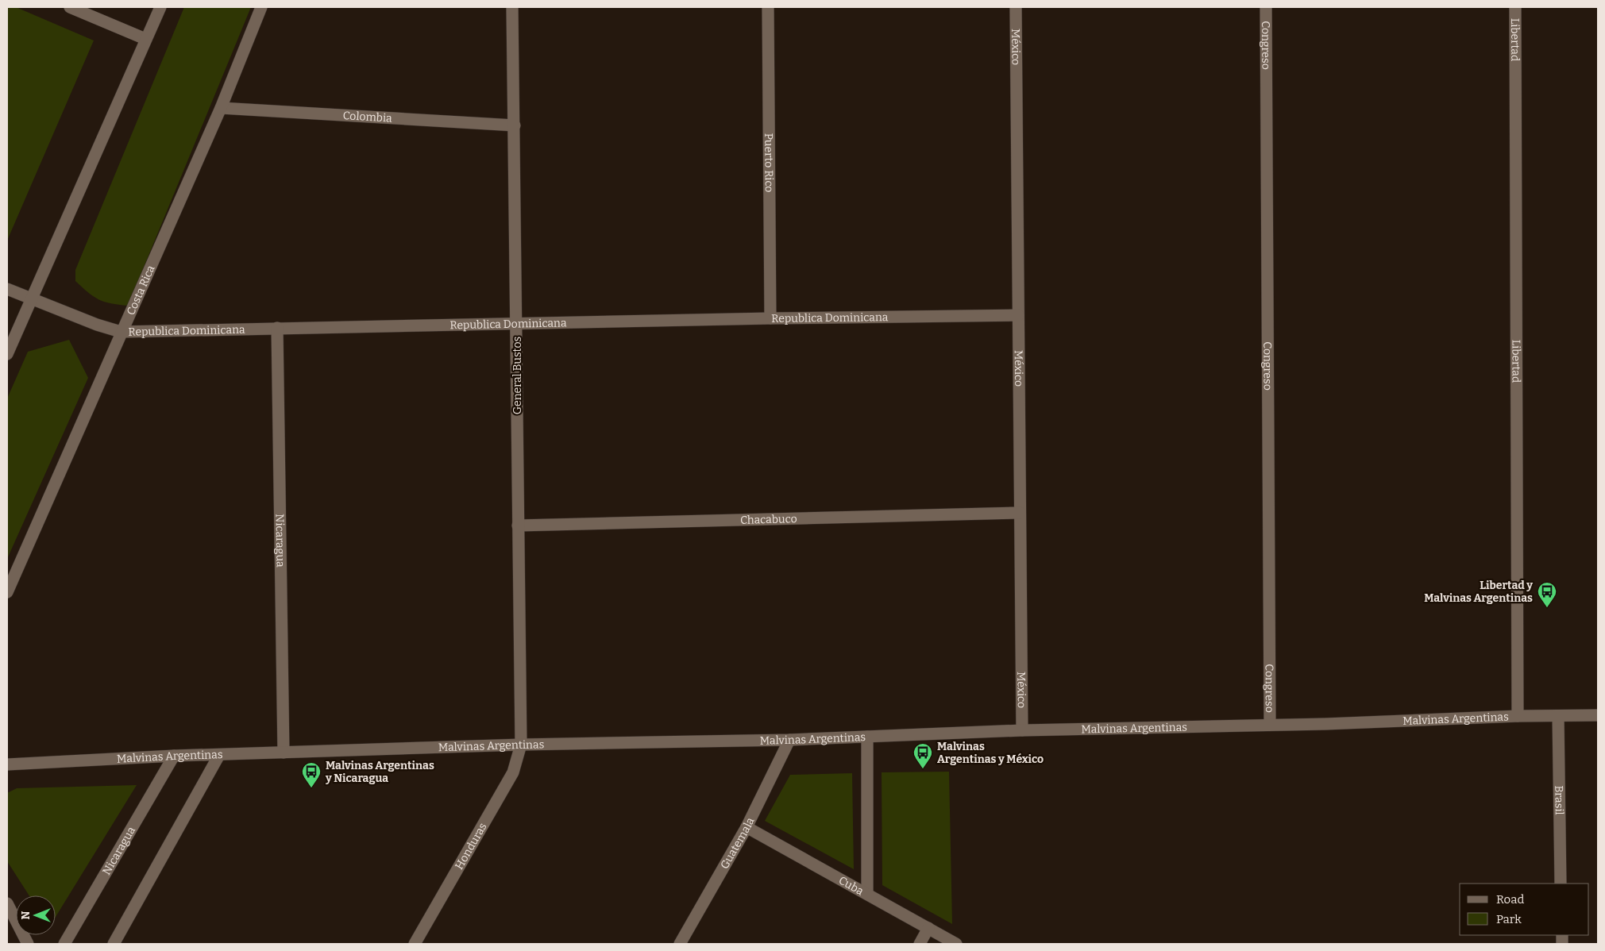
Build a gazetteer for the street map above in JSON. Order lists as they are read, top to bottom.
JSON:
{
  "streets": {
    "street": [
      "Libertad",
      "Congreso",
      "México",
      "Colombia",
      "Puerto Rico",
      "Costa Rica",
      "Republica Dominicana",
      "General Bustos",
      "Chacabuco",
      "Nicaragua",
      "Malvinas Argentinas",
      "Brasil",
      "Guatemala",
      "Honduras",
      "Cuba"
    ]
  },
  "crossings": [
    ["Libertad", "Malvinas Argentinas"],
    ["Congreso", "Malvinas Argentinas"],
    ["México", "Republica Dominicana"],
    ["México", "Chacabuco"],
    ["México", "Malvinas Argentinas"],
    ["Colombia", "Costa Rica"],
    ["Colombia", "General Bustos"],
    ["Puerto Rico", "Republica Dominicana"],
    ["Costa Rica", "Republica Dominicana"],
    ["Republica Dominicana", "General Bustos"],
    ["Republica Dominicana", "Nicaragua"],
    ["General Bustos", "Chacabuco"],
    ["General Bustos", "Malvinas Argentinas"],
    ["General Bustos", "Honduras"],
    ["Nicaragua", "Malvinas Argentinas"],
    ["Malvinas Argentinas", "Brasil"],
    ["Malvinas Argentinas", "Guatemala"],
    ["Malvinas Argentinas", "Honduras"],
    ["Guatemala", "Cuba"]
  ],
  "places": {
    "bus stop": ["Libertad y Malvinas Argentinas", "Malvinas Argentinas y México", "Malvinas Argentinas y Nicaragua"]
  },
  "legend": ["Road", "Park"],
  "north": "left"
}
